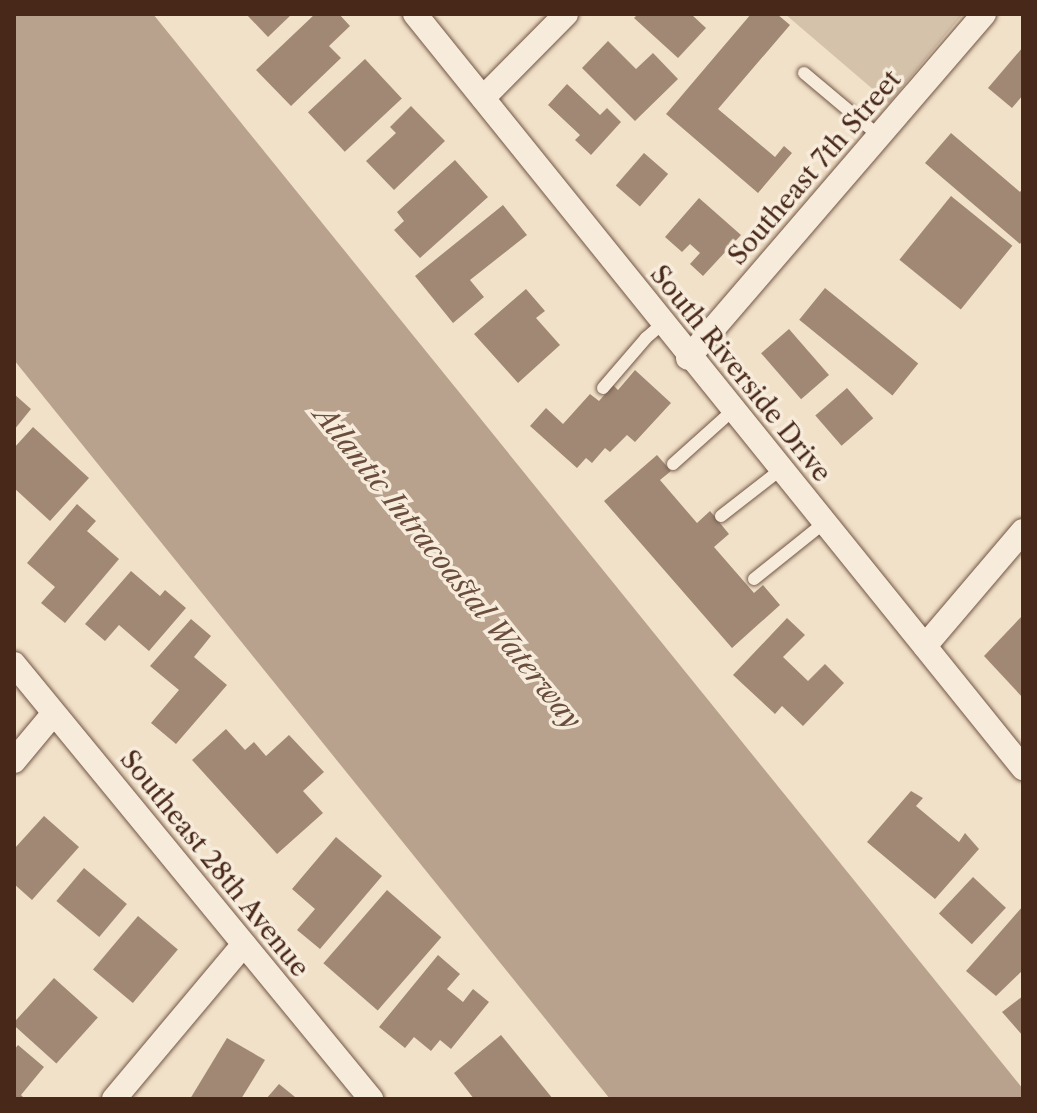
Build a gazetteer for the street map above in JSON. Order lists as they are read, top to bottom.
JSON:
{
  "streets": {
    "street": ["Southeast 7th Street", "South Riverside Drive", "Southeast 28th Avenue"]
  },
  "crossings": [
    ["Southeast 7th Street", "South Riverside Drive"]
  ],
  "water": ["Atlantic Intracoastal Waterway"]
}
